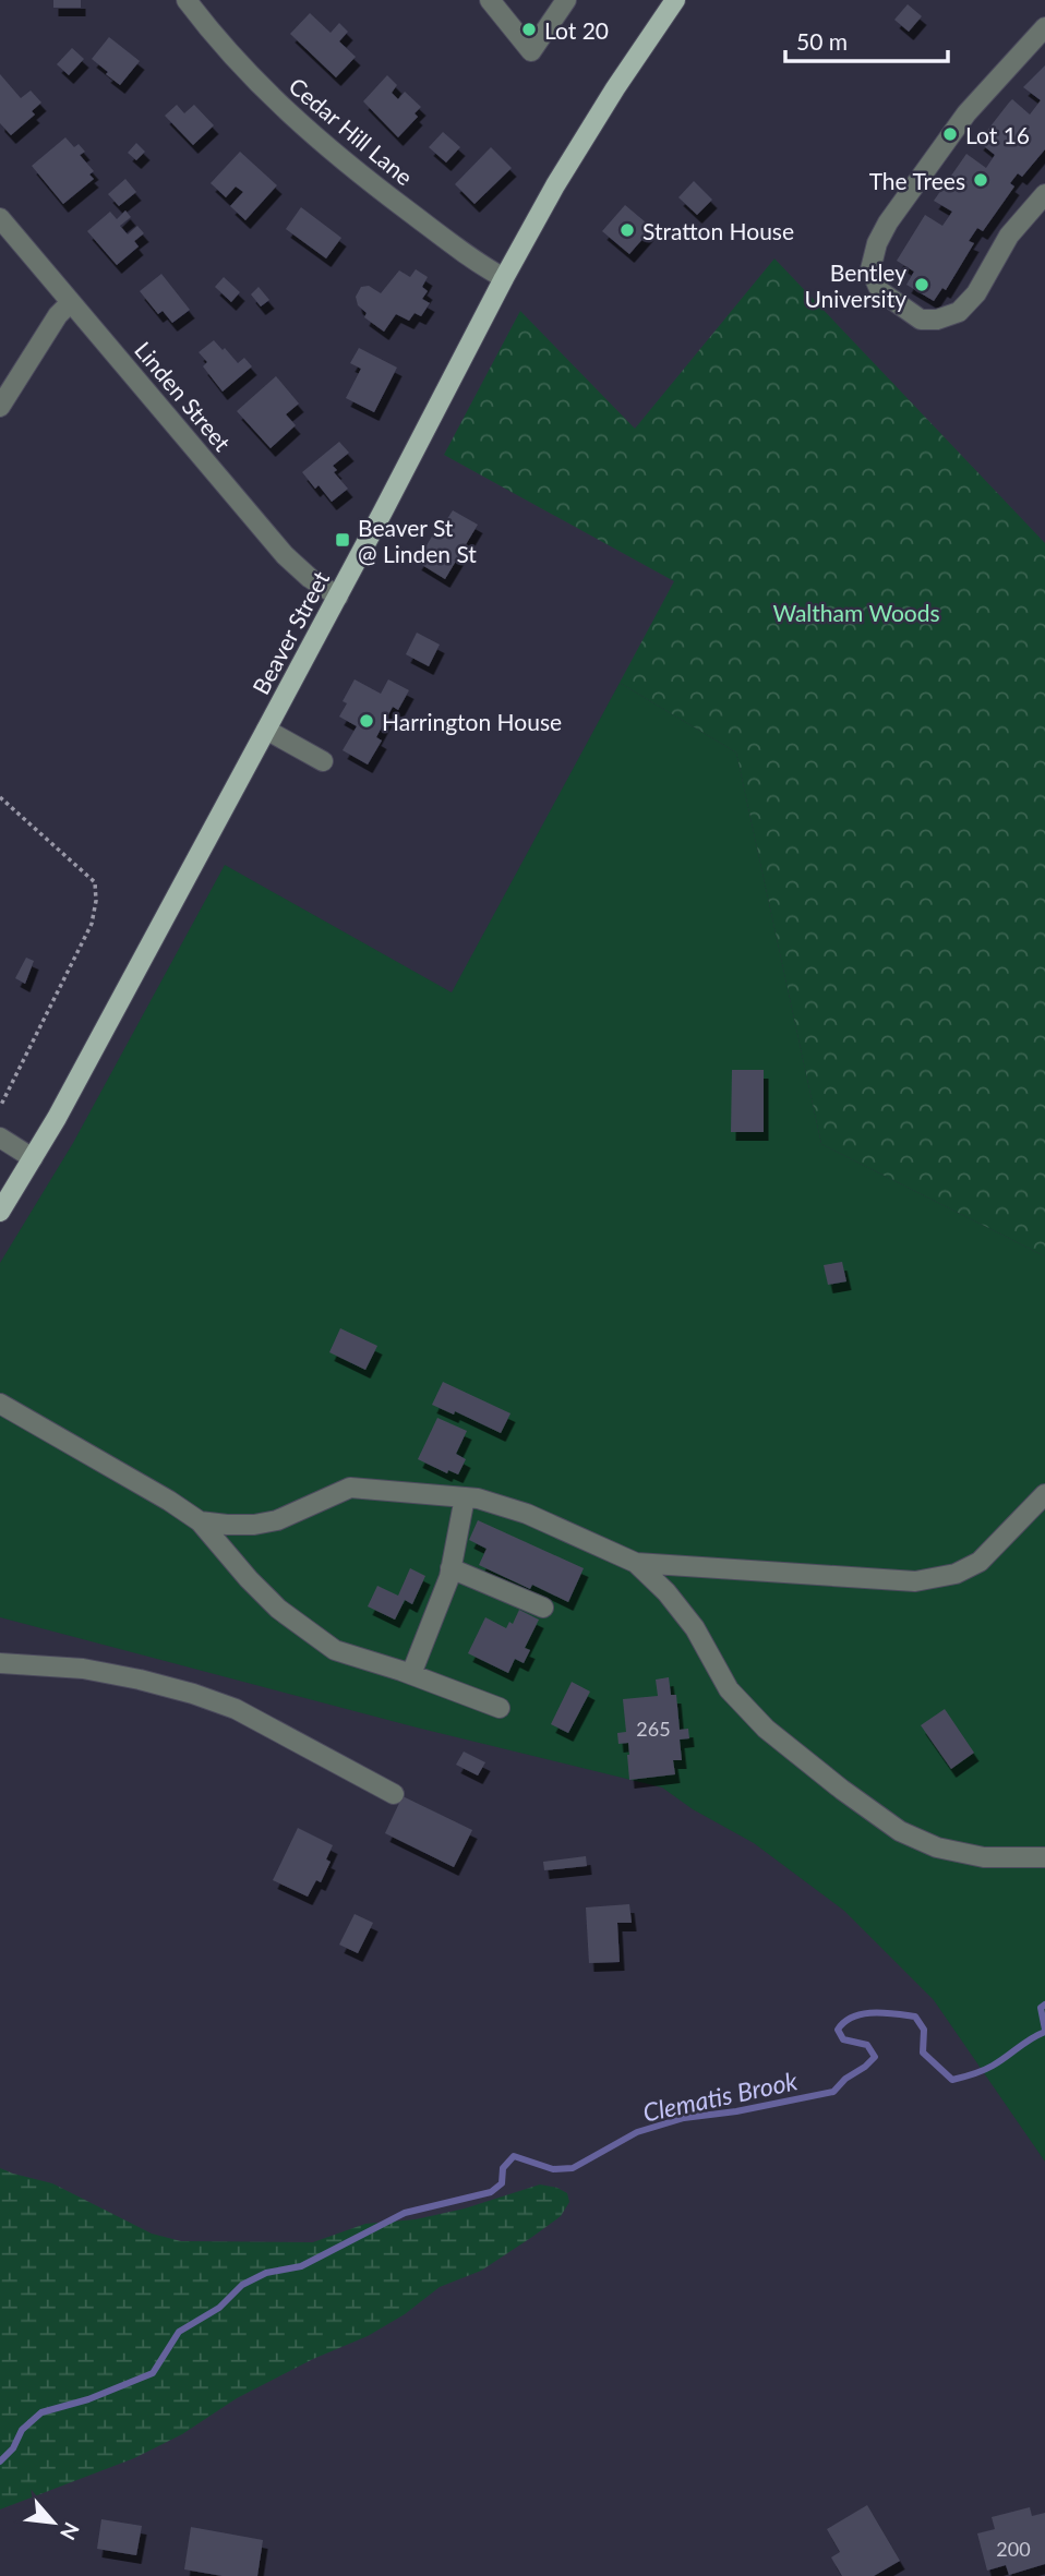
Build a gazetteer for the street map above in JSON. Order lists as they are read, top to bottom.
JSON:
{
  "streets": {
    "main road": ["Beaver Street"],
    "street": ["Cedar Hill Lane", "Linden Street"]
  },
  "crossings": [
    ["Cedar Hill Lane", "Beaver Street"],
    ["Linden Street", "Beaver Street"]
  ],
  "water": ["Clematis Brook"],
  "parks": ["Waltham Woods"],
  "places": {
    "other": [
      "Lot 20",
      "Lot 16",
      "The Trees",
      "Stratton House",
      "Bentley University",
      "Harrington House"
    ],
    "transit": ["Beaver St @ Linden St"]
  },
  "house_numbers": ["265", "200"],
  "scale_bar": "50 m",
  "north": "bottom right"
}
